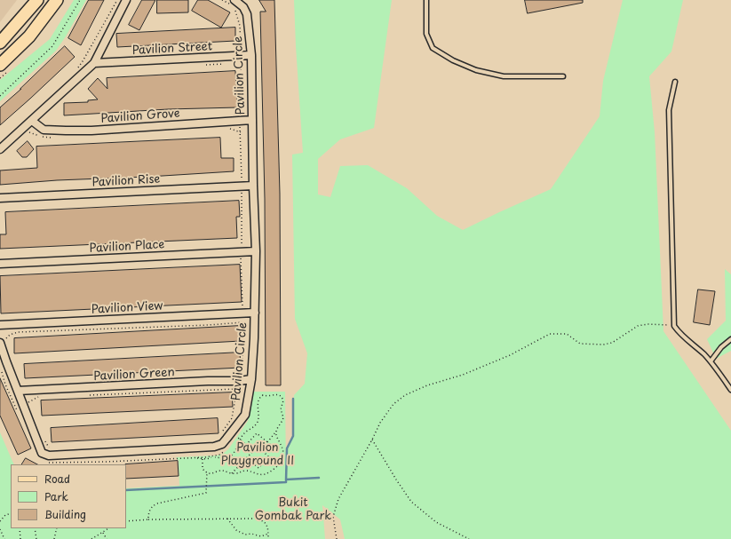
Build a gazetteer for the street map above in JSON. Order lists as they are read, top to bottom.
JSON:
{
  "streets": {
    "street": [
      "Pavilion Street",
      "Pavilion Circle",
      "Pavilion Grove",
      "Pavilion Rise",
      "Pavilion Place",
      "Pavilion View",
      "Pavilion Green"
    ]
  },
  "crossings": [
    ["Pavilion Street", "Pavilion Circle"],
    ["Pavilion Circle", "Pavilion Grove"],
    ["Pavilion Circle", "Pavilion Rise"],
    ["Pavilion Circle", "Pavilion Place"],
    ["Pavilion Circle", "Pavilion View"],
    ["Pavilion Circle", "Pavilion Green"]
  ],
  "parks": ["Pavilion Playground II", "Bukit Gombak Park"],
  "legend": ["Road", "Park", "Building"]
}
